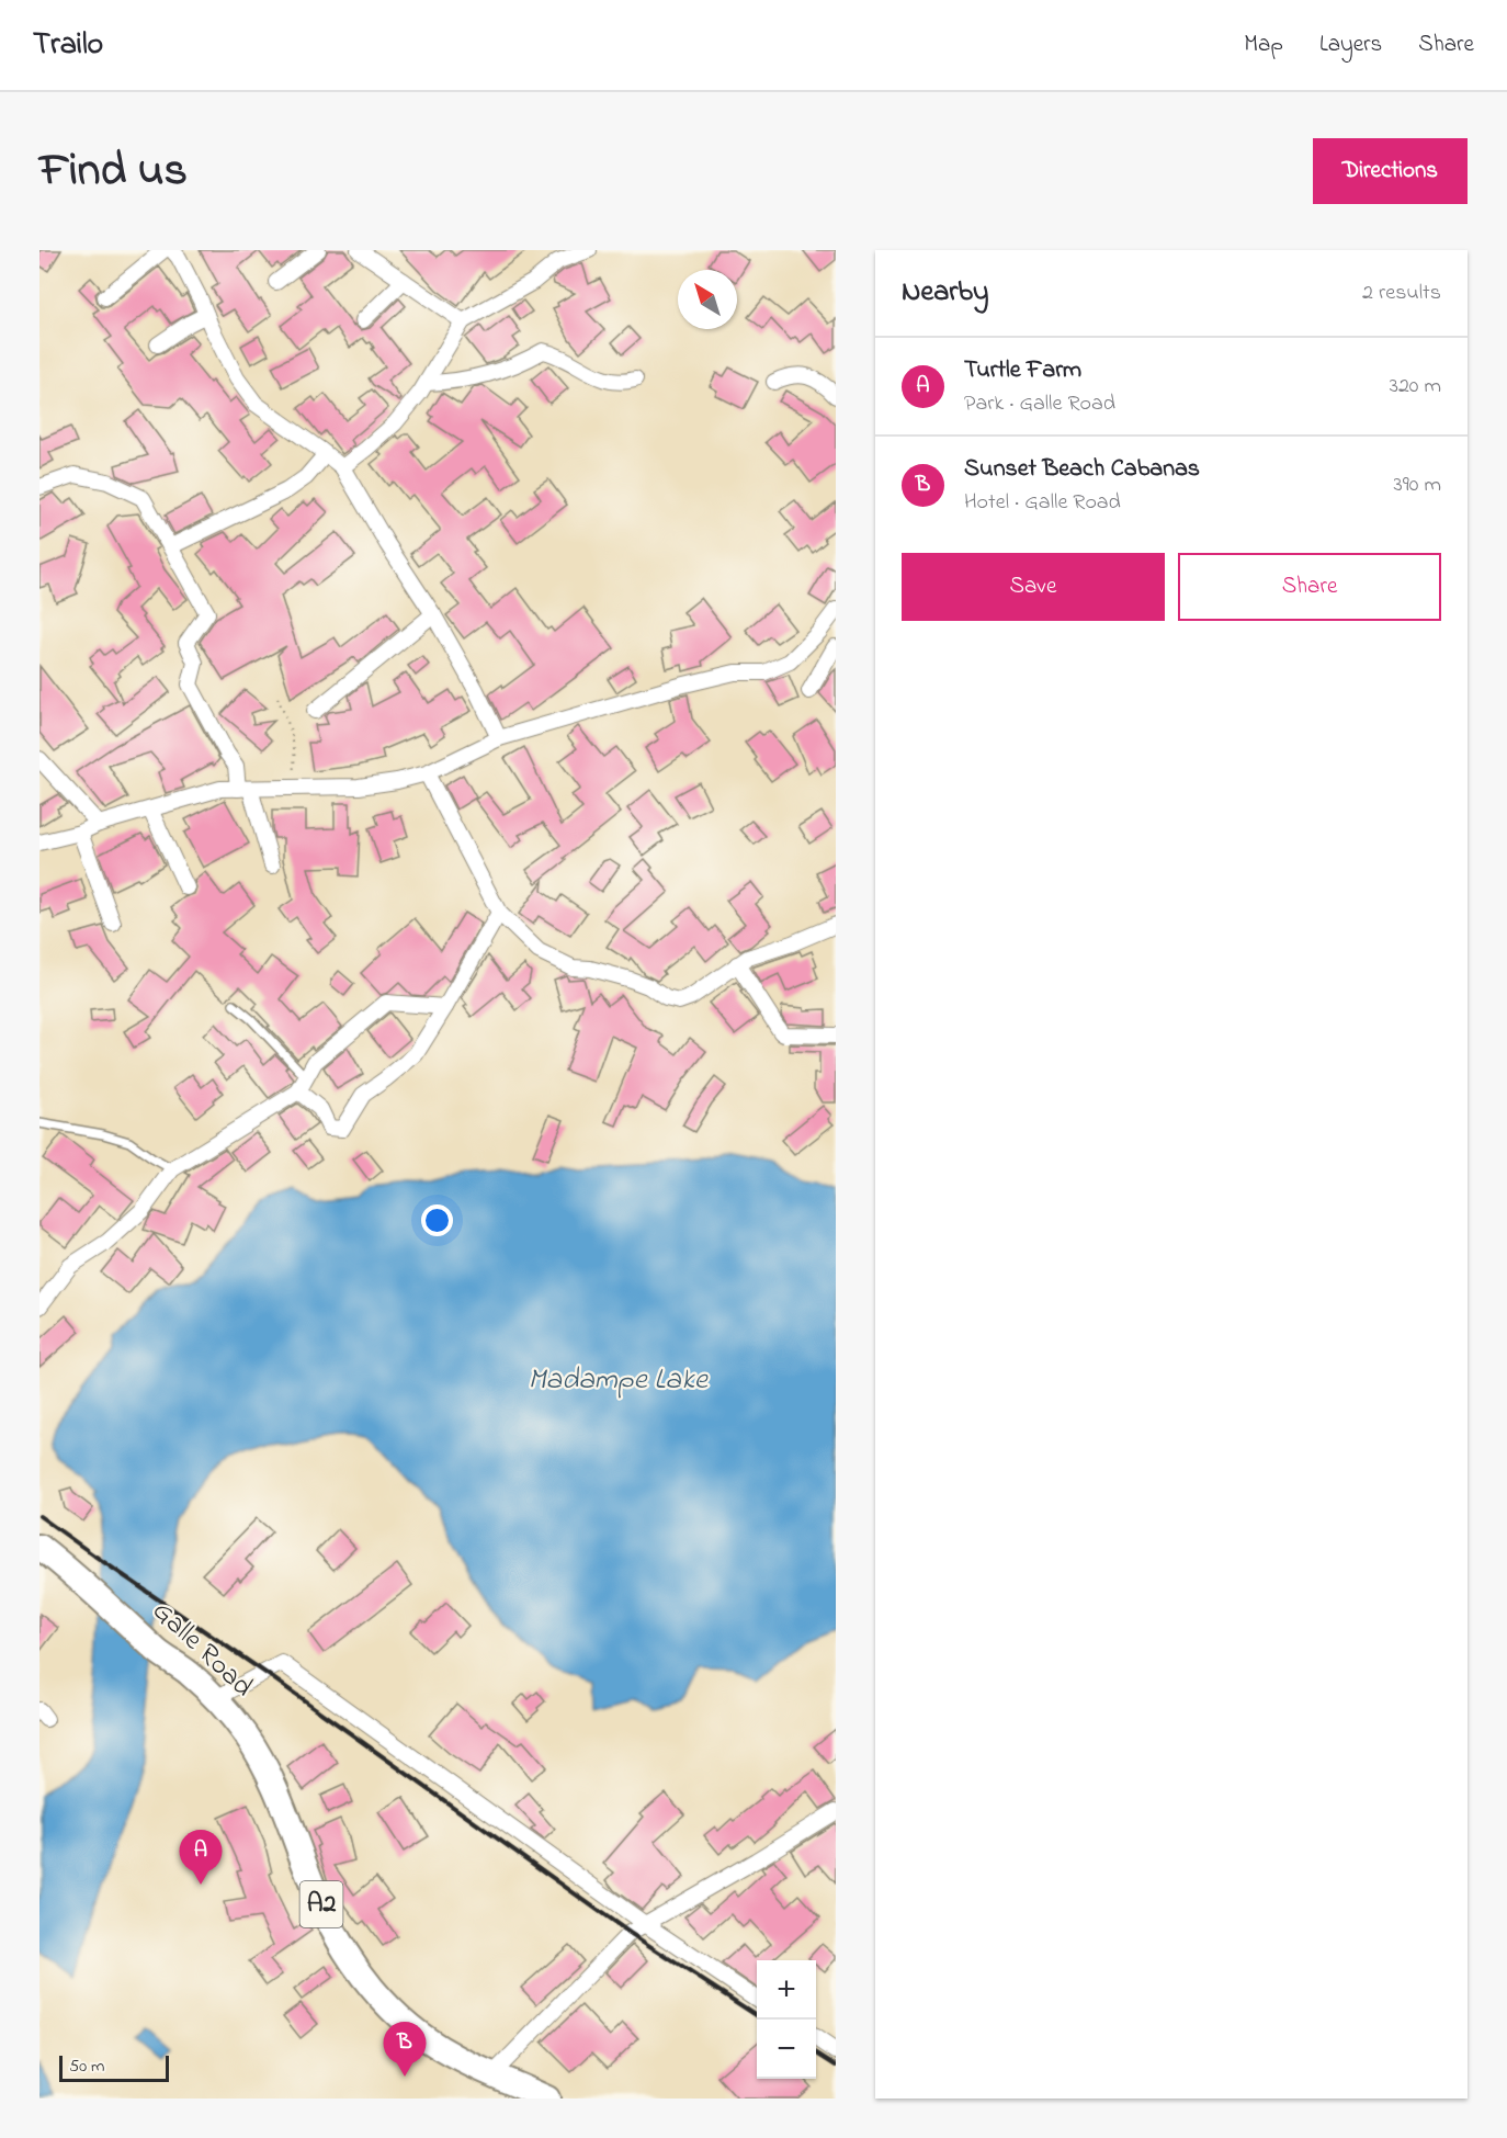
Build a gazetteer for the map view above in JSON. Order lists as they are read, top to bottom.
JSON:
{
  "streets": {
    "highway": ["Galle Road", "A2"]
  },
  "water": ["Madampe Lake"],
  "scale_bar": "50 m",
  "north": "top left",
  "page": {
    "header": "Trailo",
    "nav": ["Map", "Layers", "Share"],
    "title": "Find us",
    "buttons": [
      "Directions",
      ["Save", "Share"]
    ],
    "heading": ["Nearby", "2 results"],
    "list": [
      {
        "mark": "A",
        "name": "Turtle Farm",
        "note": "Park · Galle Road",
        "value": "320 m"
      },
      {
        "mark": "B",
        "name": "Sunset Beach Cabanas",
        "note": "Hotel · Galle Road",
        "value": "390 m"
      }
    ],
    "pins": ["A", "B"],
    "map_buttons": ["+", "−"],
    "scale": "50 m"
  }
}
